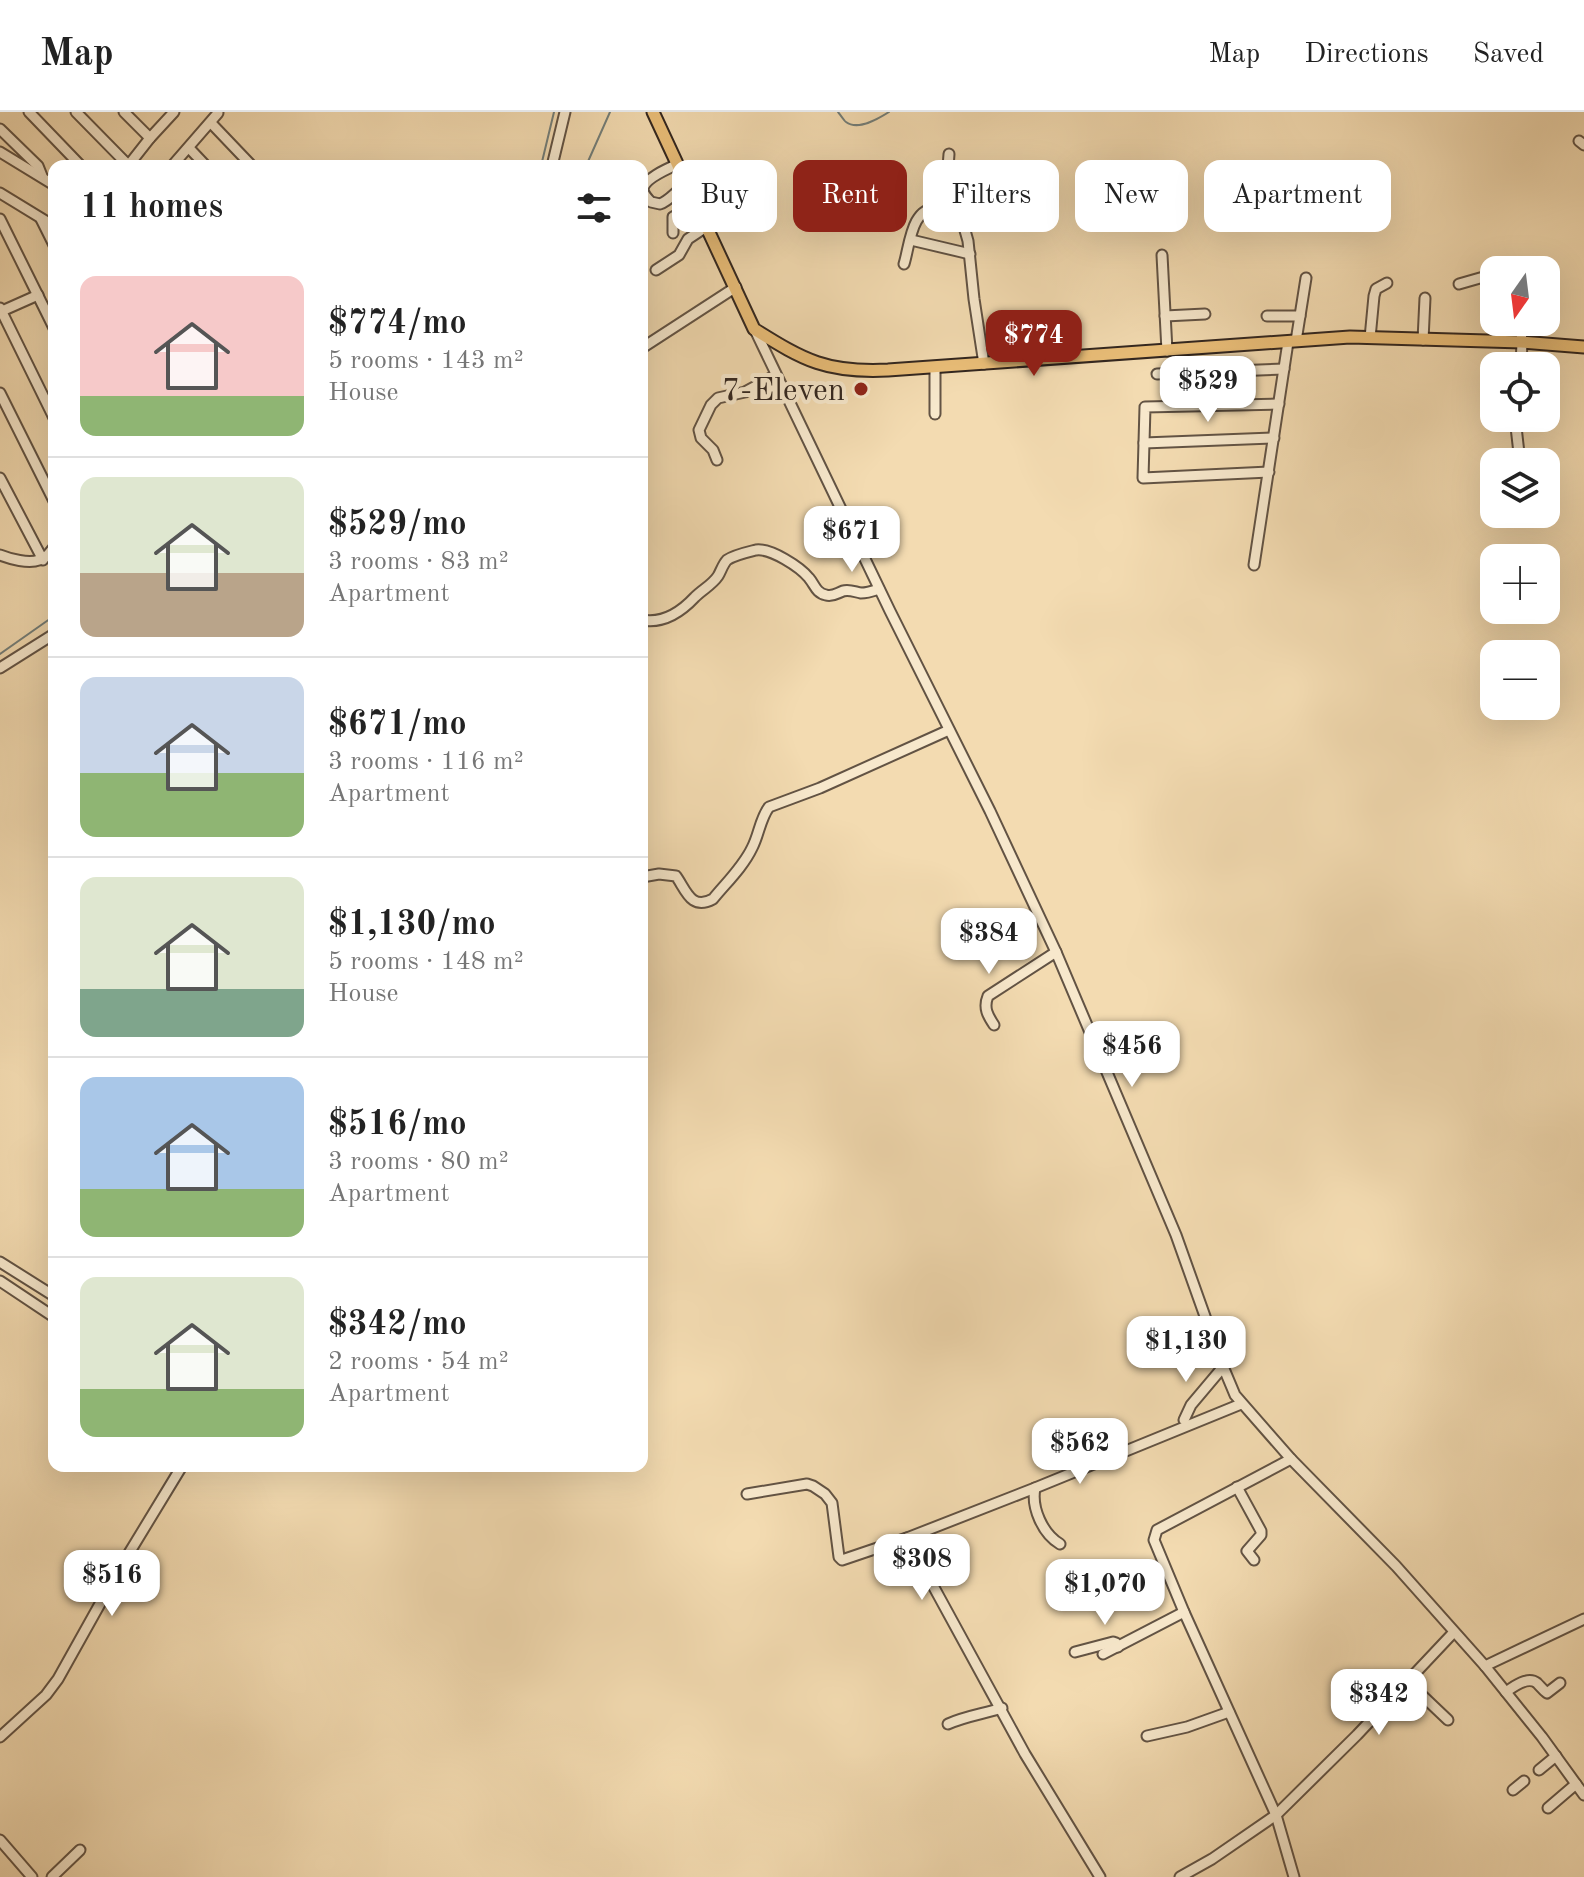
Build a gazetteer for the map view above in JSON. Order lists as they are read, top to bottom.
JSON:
{
  "places": ["7-Eleven"],
  "north": "bottom",
  "page": {
    "header": "Map",
    "nav": ["Map", "Directions", "Saved"],
    "chip": [
      "Buy",
      "Rent",
      "Filters",
      "New",
      "Apartment"
    ],
    "heading": "11 homes",
    "map_buttons": ["+", "−"],
    "list": [
      {
        "name": "$774/mo",
        "note": "5 rooms · 143 m² · House"
      },
      {
        "name": "$529/mo",
        "note": "3 rooms · 83 m² · Apartment"
      },
      {
        "name": "$671/mo",
        "note": "3 rooms · 116 m² · Apartment"
      },
      {
        "name": "$1,130/mo",
        "note": "5 rooms · 148 m² · House"
      },
      {
        "name": "$516/mo",
        "note": "3 rooms · 80 m² · Apartment"
      },
      {
        "name": "$342/mo",
        "note": "2 rooms · 54 m² · Apartment"
      }
    ],
    "price": [
      "$774",
      "$529",
      "$671",
      "$384",
      "$456",
      "$1,130",
      "$562",
      "$308",
      "$516",
      "$1,070",
      "$342"
    ]
  }
}
